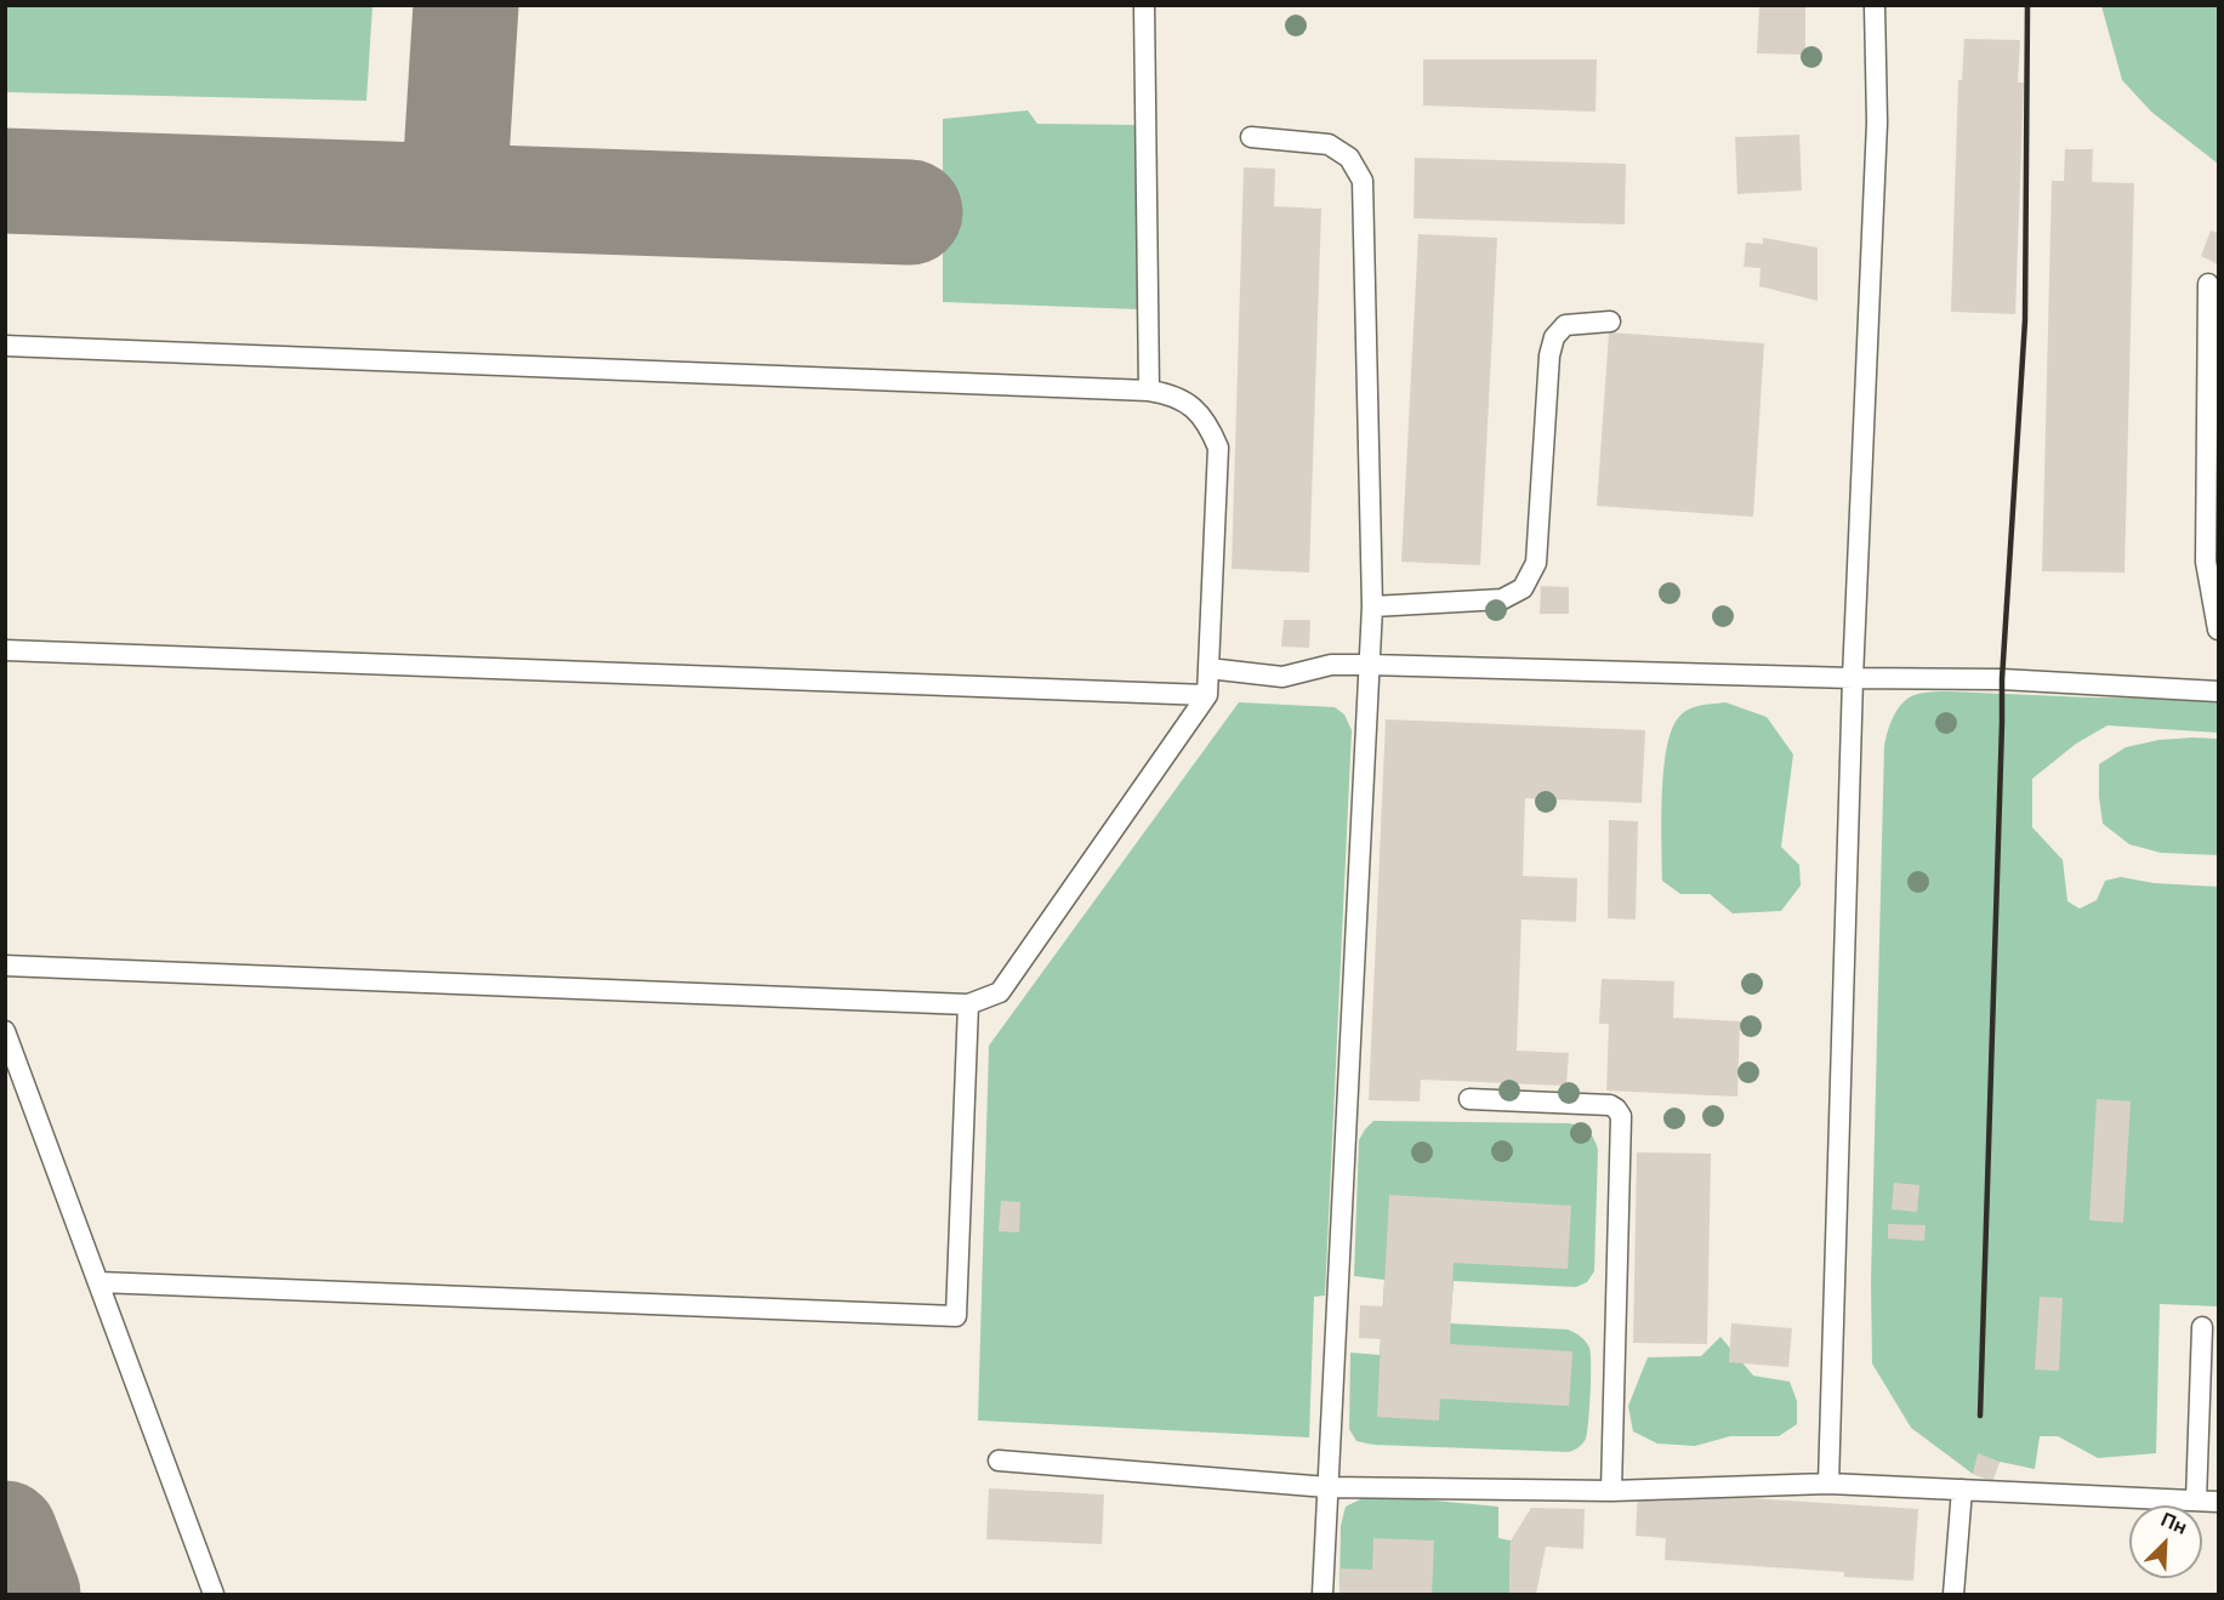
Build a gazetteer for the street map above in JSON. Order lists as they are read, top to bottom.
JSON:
{
  "north": "top right"
}
